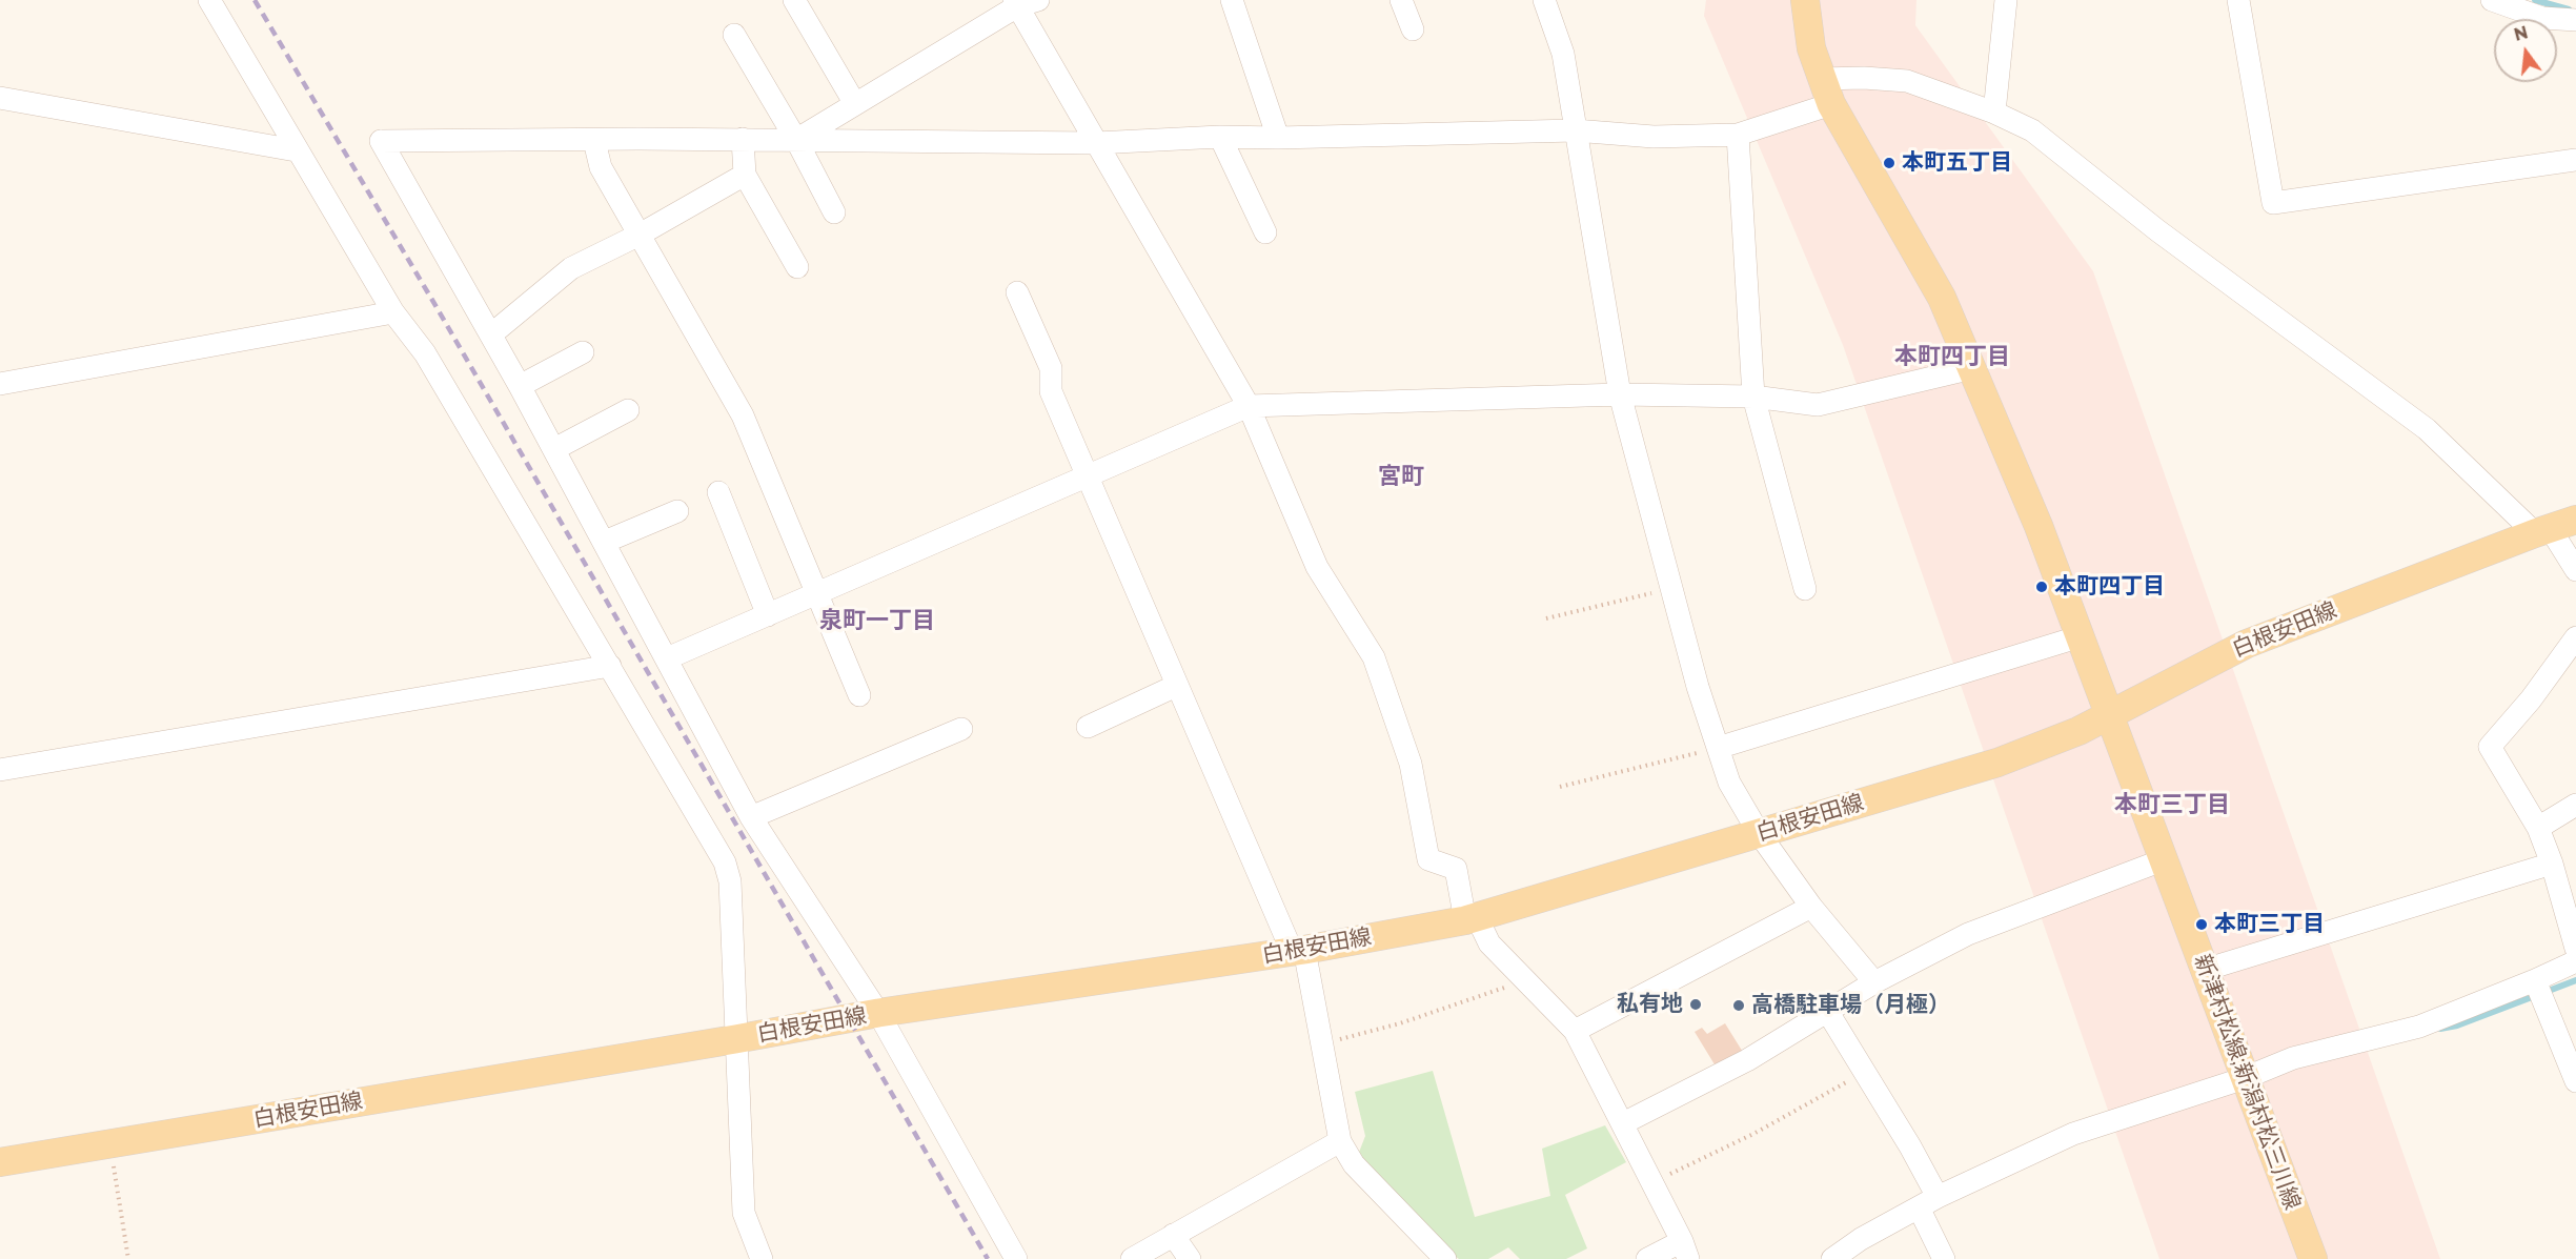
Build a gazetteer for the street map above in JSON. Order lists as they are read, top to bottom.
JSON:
{
  "streets": {
    "main road": ["白根安田線", "新津村松線;新潟村松三川線"]
  },
  "crossings": [
    ["白根安田線", "新津村松線;新潟村松三川線"]
  ],
  "districts": [
    "本町四丁目",
    "宮町",
    "泉町一丁目",
    "本町三丁目"
  ],
  "places": [
    "本町五丁目",
    "本町四丁目",
    "本町三丁目",
    "私有地",
    "高橋駐車場（月極）"
  ],
  "north": "top"
}
